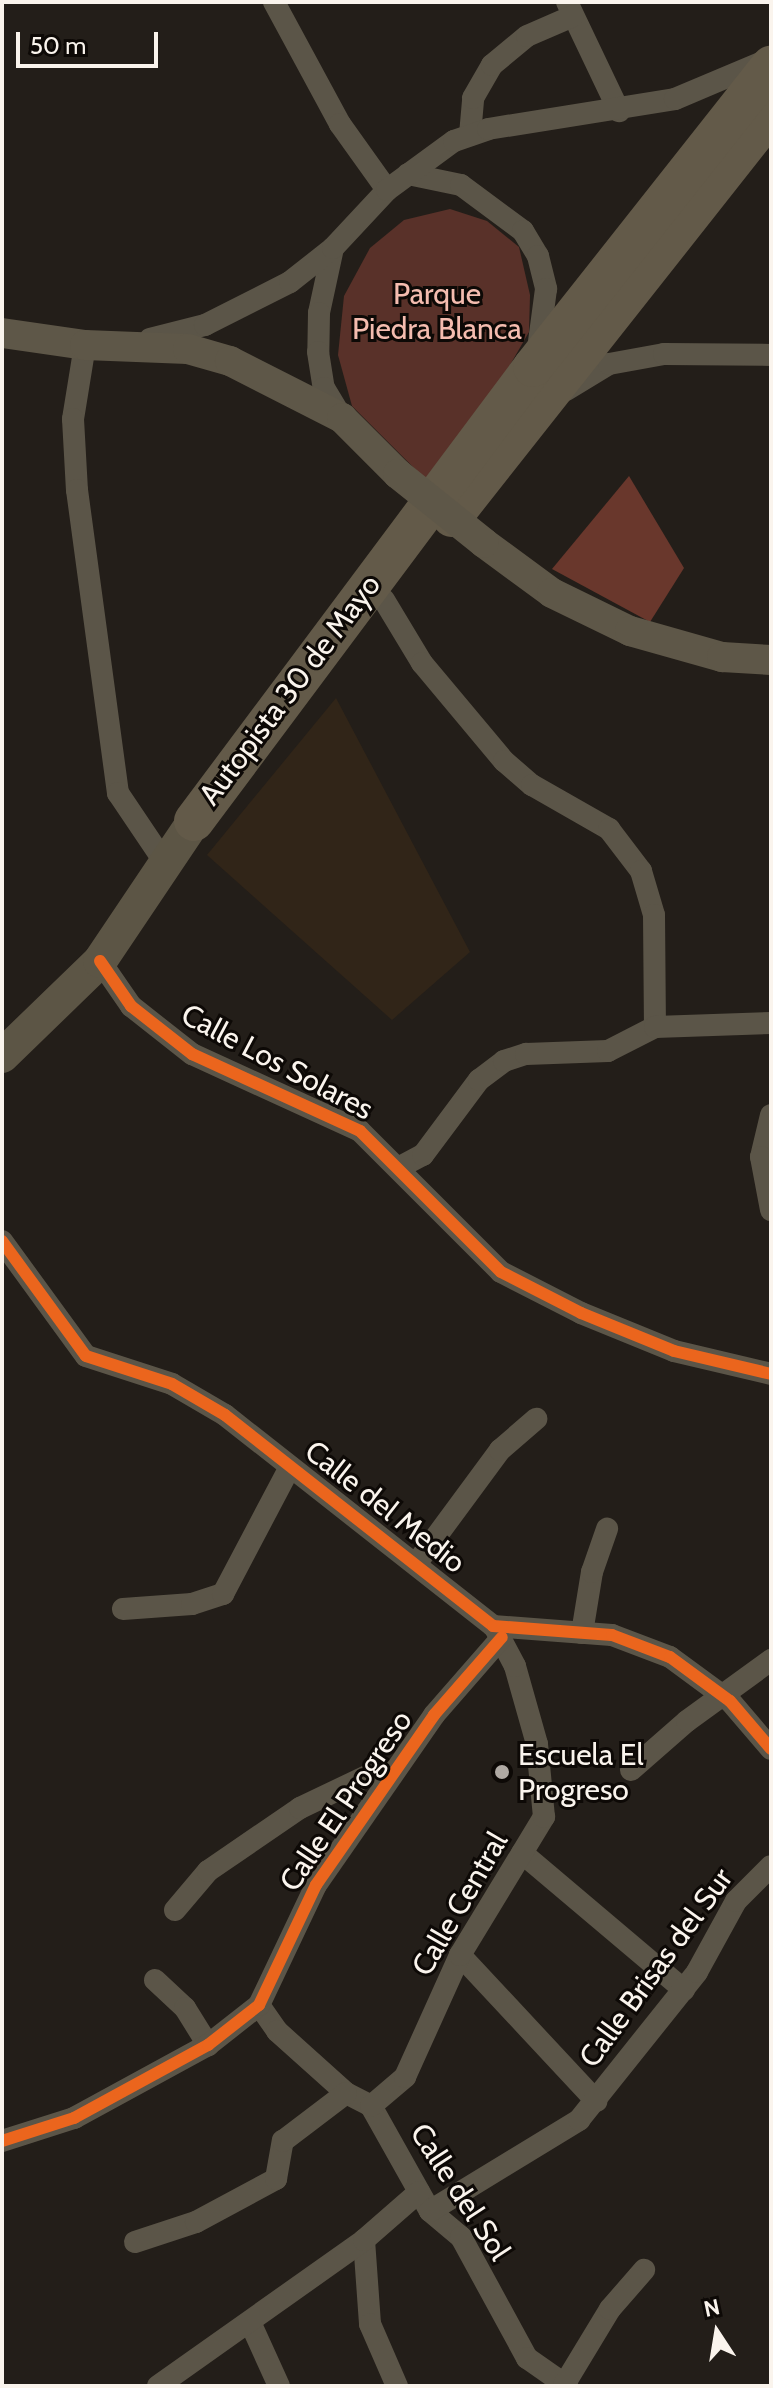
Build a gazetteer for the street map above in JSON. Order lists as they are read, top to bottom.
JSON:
{
  "streets": {
    "highway": ["Autopista 30 de Mayo"],
    "street": [
      "Calle Los Solares",
      "Calle del Medio",
      "Calle El Progreso",
      "Calle Central",
      "Calle Brisas del Sur",
      "Calle del Sol"
    ]
  },
  "crossings": [
    ["Calle del Medio", "Calle El Progreso"],
    ["Calle del Medio", "Calle Central"],
    ["Calle El Progreso", "Calle Central"],
    ["Calle El Progreso", "Calle del Sol"],
    ["Calle Central", "Calle del Sol"],
    ["Calle Brisas del Sur", "Calle del Sol"]
  ],
  "parks": ["Parque Piedra Blanca"],
  "places": ["Escuela El Progreso"],
  "scale_bar": "50 m",
  "north": "top"
}
